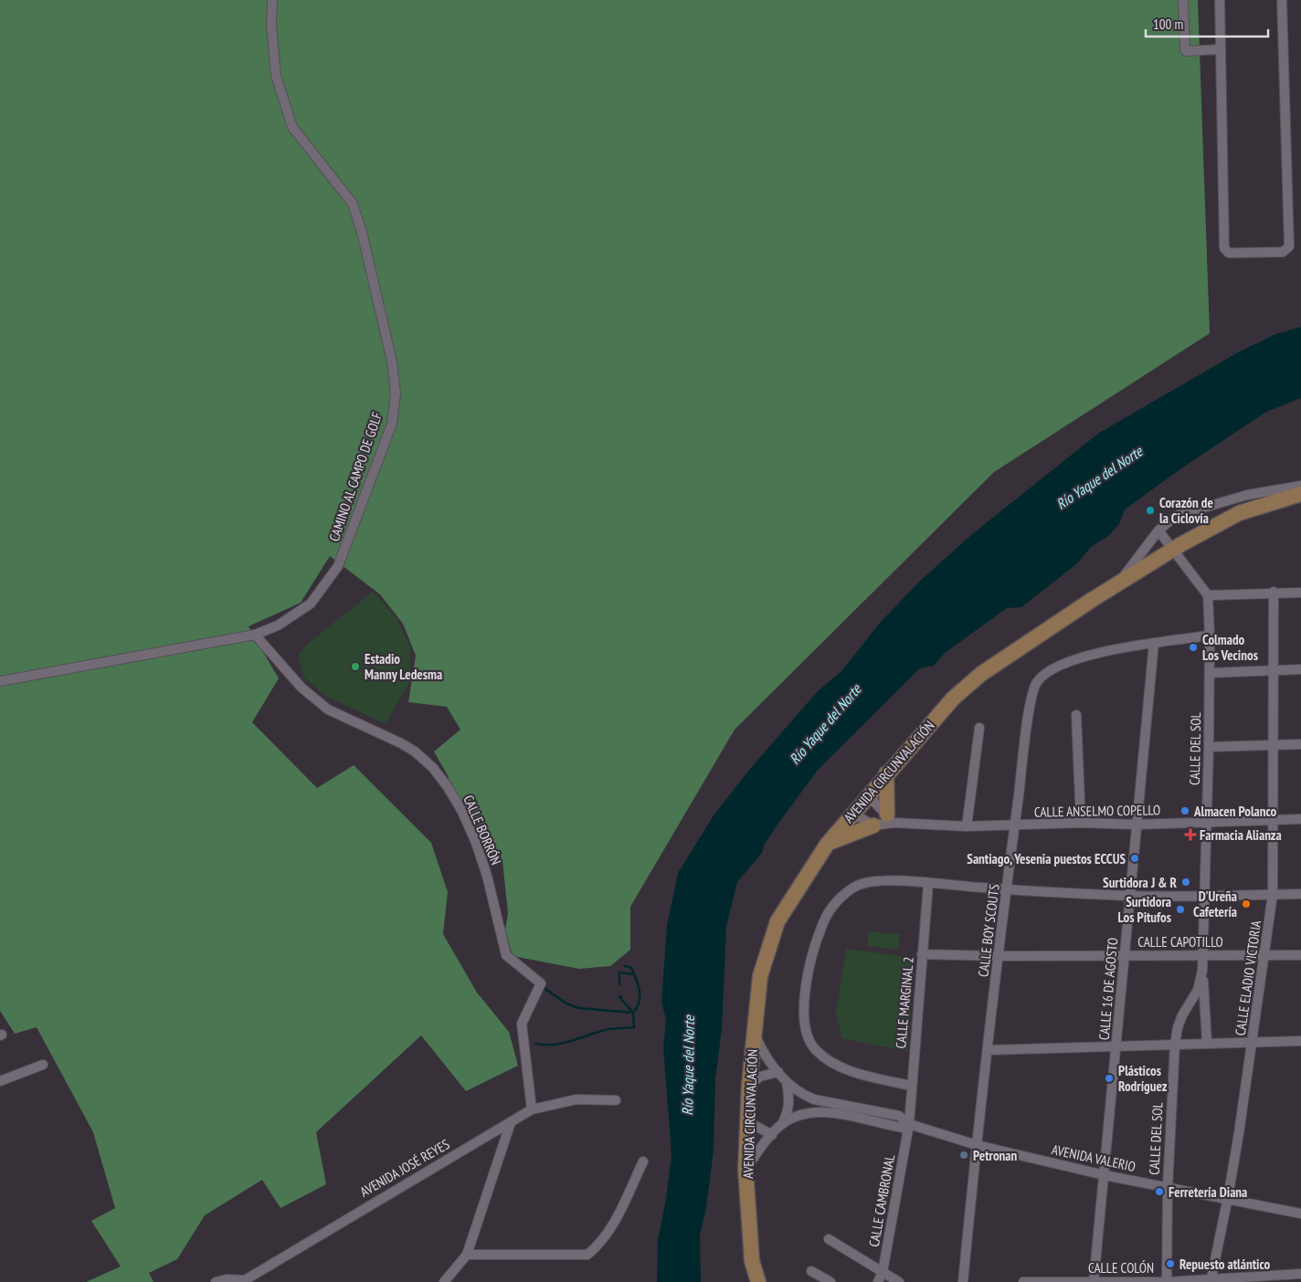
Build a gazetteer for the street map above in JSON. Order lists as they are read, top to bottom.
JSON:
{
  "streets": {
    "main road": ["AVENIDA CIRCUNVALACIÓN"],
    "street": [
      "CAMINO AL CAMPO DE GOLF",
      "CALLE DEL SOL",
      "CALLE ANSELMO COPELLO",
      "CALLE BORRÓN",
      "CALLE BOY SCOUTS",
      "CALLE CAPOTILLO",
      "CALLE ELADIO VICTORIA",
      "CALLE 16 DE AGOSTO",
      "CALLE MARGINAL 2",
      "AVENIDA VALERIO",
      "AVENIDA JOSÉ REYES",
      "CALLE CAMBRONAL",
      "CALLE COLÓN"
    ]
  },
  "crossings": [
    ["CAMINO AL CAMPO DE GOLF", "CALLE BORRÓN"],
    ["CALLE DEL SOL", "CALLE ANSELMO COPELLO"],
    ["CALLE DEL SOL", "CALLE BOY SCOUTS"],
    ["CALLE DEL SOL", "CALLE CAPOTILLO"],
    ["CALLE DEL SOL", "AVENIDA VALERIO"],
    ["CALLE DEL SOL", "CALLE COLÓN"],
    ["AVENIDA CIRCUNVALACIÓN", "AVENIDA VALERIO"],
    ["CALLE ANSELMO COPELLO", "CALLE BOY SCOUTS"],
    ["CALLE ANSELMO COPELLO", "CALLE ELADIO VICTORIA"],
    ["CALLE ANSELMO COPELLO", "CALLE 16 DE AGOSTO"],
    ["CALLE BORRÓN", "AVENIDA JOSÉ REYES"],
    ["CALLE BOY SCOUTS", "CALLE CAPOTILLO"],
    ["CALLE BOY SCOUTS", "CALLE 16 DE AGOSTO"],
    ["CALLE BOY SCOUTS", "AVENIDA VALERIO"],
    ["CALLE CAPOTILLO", "CALLE ELADIO VICTORIA"],
    ["CALLE CAPOTILLO", "CALLE 16 DE AGOSTO"],
    ["CALLE CAPOTILLO", "CALLE MARGINAL 2"],
    ["CALLE ELADIO VICTORIA", "AVENIDA VALERIO"],
    ["CALLE ELADIO VICTORIA", "CALLE COLÓN"],
    ["CALLE 16 DE AGOSTO", "AVENIDA VALERIO"],
    ["CALLE 16 DE AGOSTO", "CALLE COLÓN"],
    ["CALLE MARGINAL 2", "AVENIDA VALERIO"],
    ["CALLE MARGINAL 2", "CALLE CAMBRONAL"],
    ["AVENIDA VALERIO", "CALLE CAMBRONAL"]
  ],
  "water": ["Río Yaque del Norte"],
  "places": {
    "other": [
      "Corazón de la Ciclovía",
      "Colmado Los Vecinos",
      "Estadio Manny Ledesma",
      "Almacen Polanco",
      "Santiago, Yesenia puestos ECCUS",
      "Surtidora J & R",
      "D'Ureña Cafetería",
      "Surtidora Los Pitufos",
      "Plásticos Rodríguez",
      "Petronan",
      "Ferretería Diana",
      "Repuesto atlántico"
    ],
    "health": ["Farmacia Alianza"]
  },
  "scale_bar": "100 m"
}
